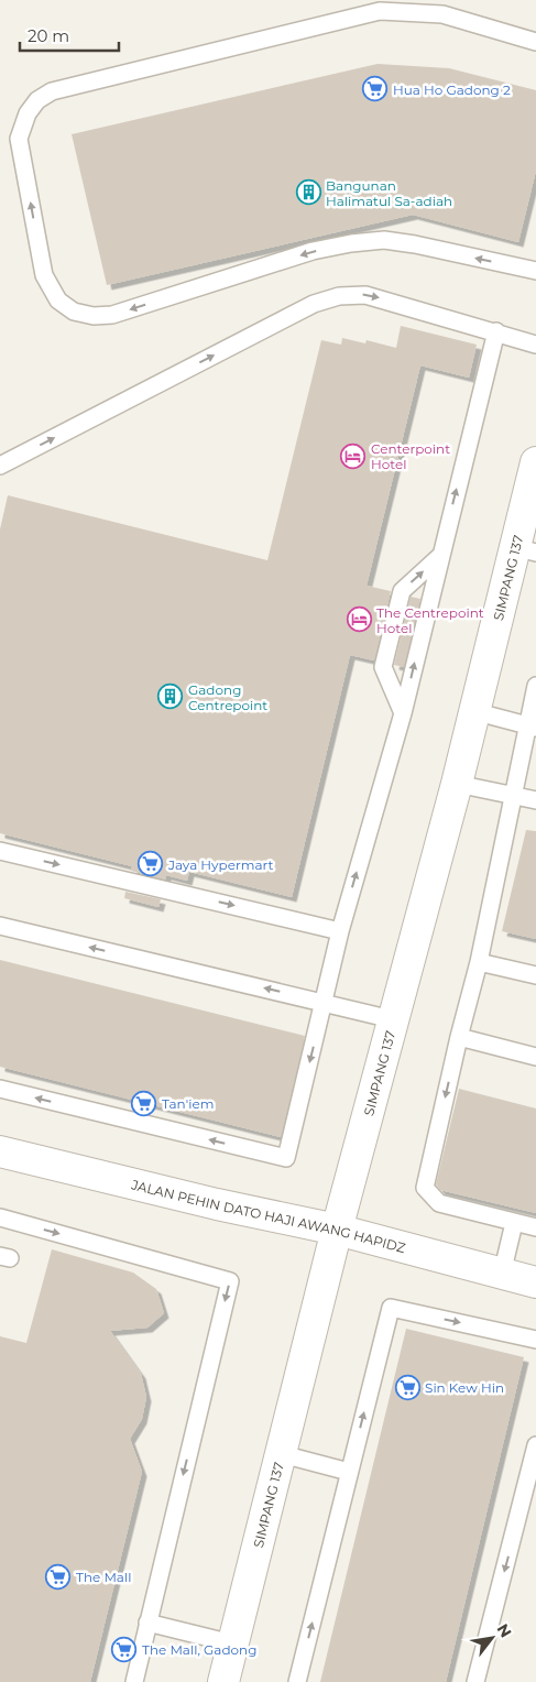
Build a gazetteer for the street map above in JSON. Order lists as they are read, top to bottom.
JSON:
{
  "streets": {
    "street": ["SIMPANG 137", "JALAN PEHIN DATO HAJI AWANG HAPIDZ"]
  },
  "crossings": [
    ["SIMPANG 137", "JALAN PEHIN DATO HAJI AWANG HAPIDZ"]
  ],
  "places": {
    "supermarket": [
      "Hua Ho Gadong 2",
      "Jaya Hypermart",
      "Tan'iem",
      "Sin Kew Hin",
      "The Mall",
      "The Mall, Gadong"
    ],
    "building": ["Bangunan Halimatul Sa-adiah", "Gadong Centrepoint"],
    "hotel": ["Centerpoint Hotel", "The Centrepoint Hotel"]
  },
  "scale_bar": "20 m",
  "north": "top right"
}
